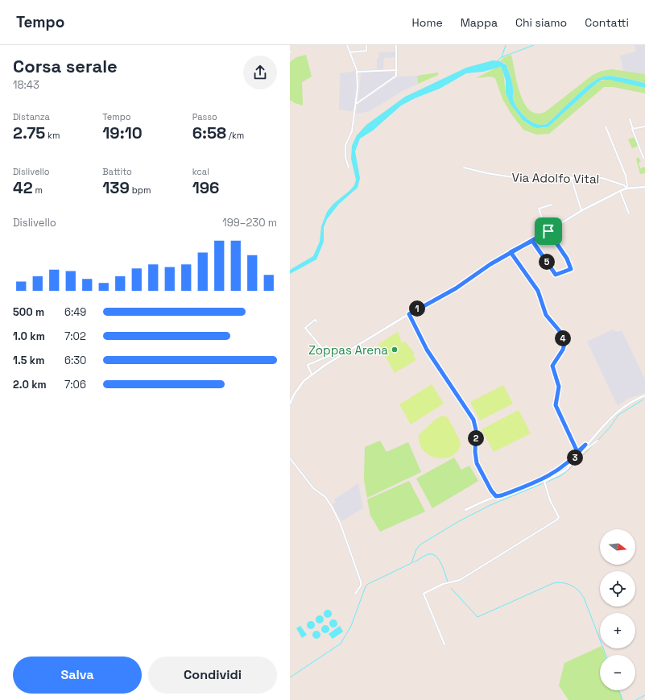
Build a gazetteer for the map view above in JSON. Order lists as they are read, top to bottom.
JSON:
{
  "streets": {
    "street": ["Via Adolfo Vital"]
  },
  "places": ["Zoppas Arena"],
  "north": "right",
  "page": {
    "header": "Tempo",
    "nav": [
      "Home",
      "Mappa",
      "Chi siamo",
      "Contatti"
    ],
    "heading": ["Corsa serale", "18:43"],
    "stats": [
      ["Distanza", "2.75 km"],
      ["Tempo", "19:10"],
      ["Passo", "6:58 /km"],
      ["Dislivello", "42 m"],
      ["Battito", "139 bpm"],
      ["kcal", "196"]
    ],
    "chart": ["Dislivello", "199–230 m"],
    "pins": [
      "5",
      "1",
      "4",
      "2",
      "3"
    ],
    "list": [
      {
        "name": "500 m",
        "note": "6:49"
      },
      {
        "name": "1.0 km",
        "note": "7:02"
      },
      {
        "name": "1.5 km",
        "note": "6:30"
      },
      {
        "name": "2.0 km",
        "note": "7:06"
      }
    ],
    "map_buttons": ["+", "−"],
    "buttons": ["Salva", "Condividi"]
  }
}
